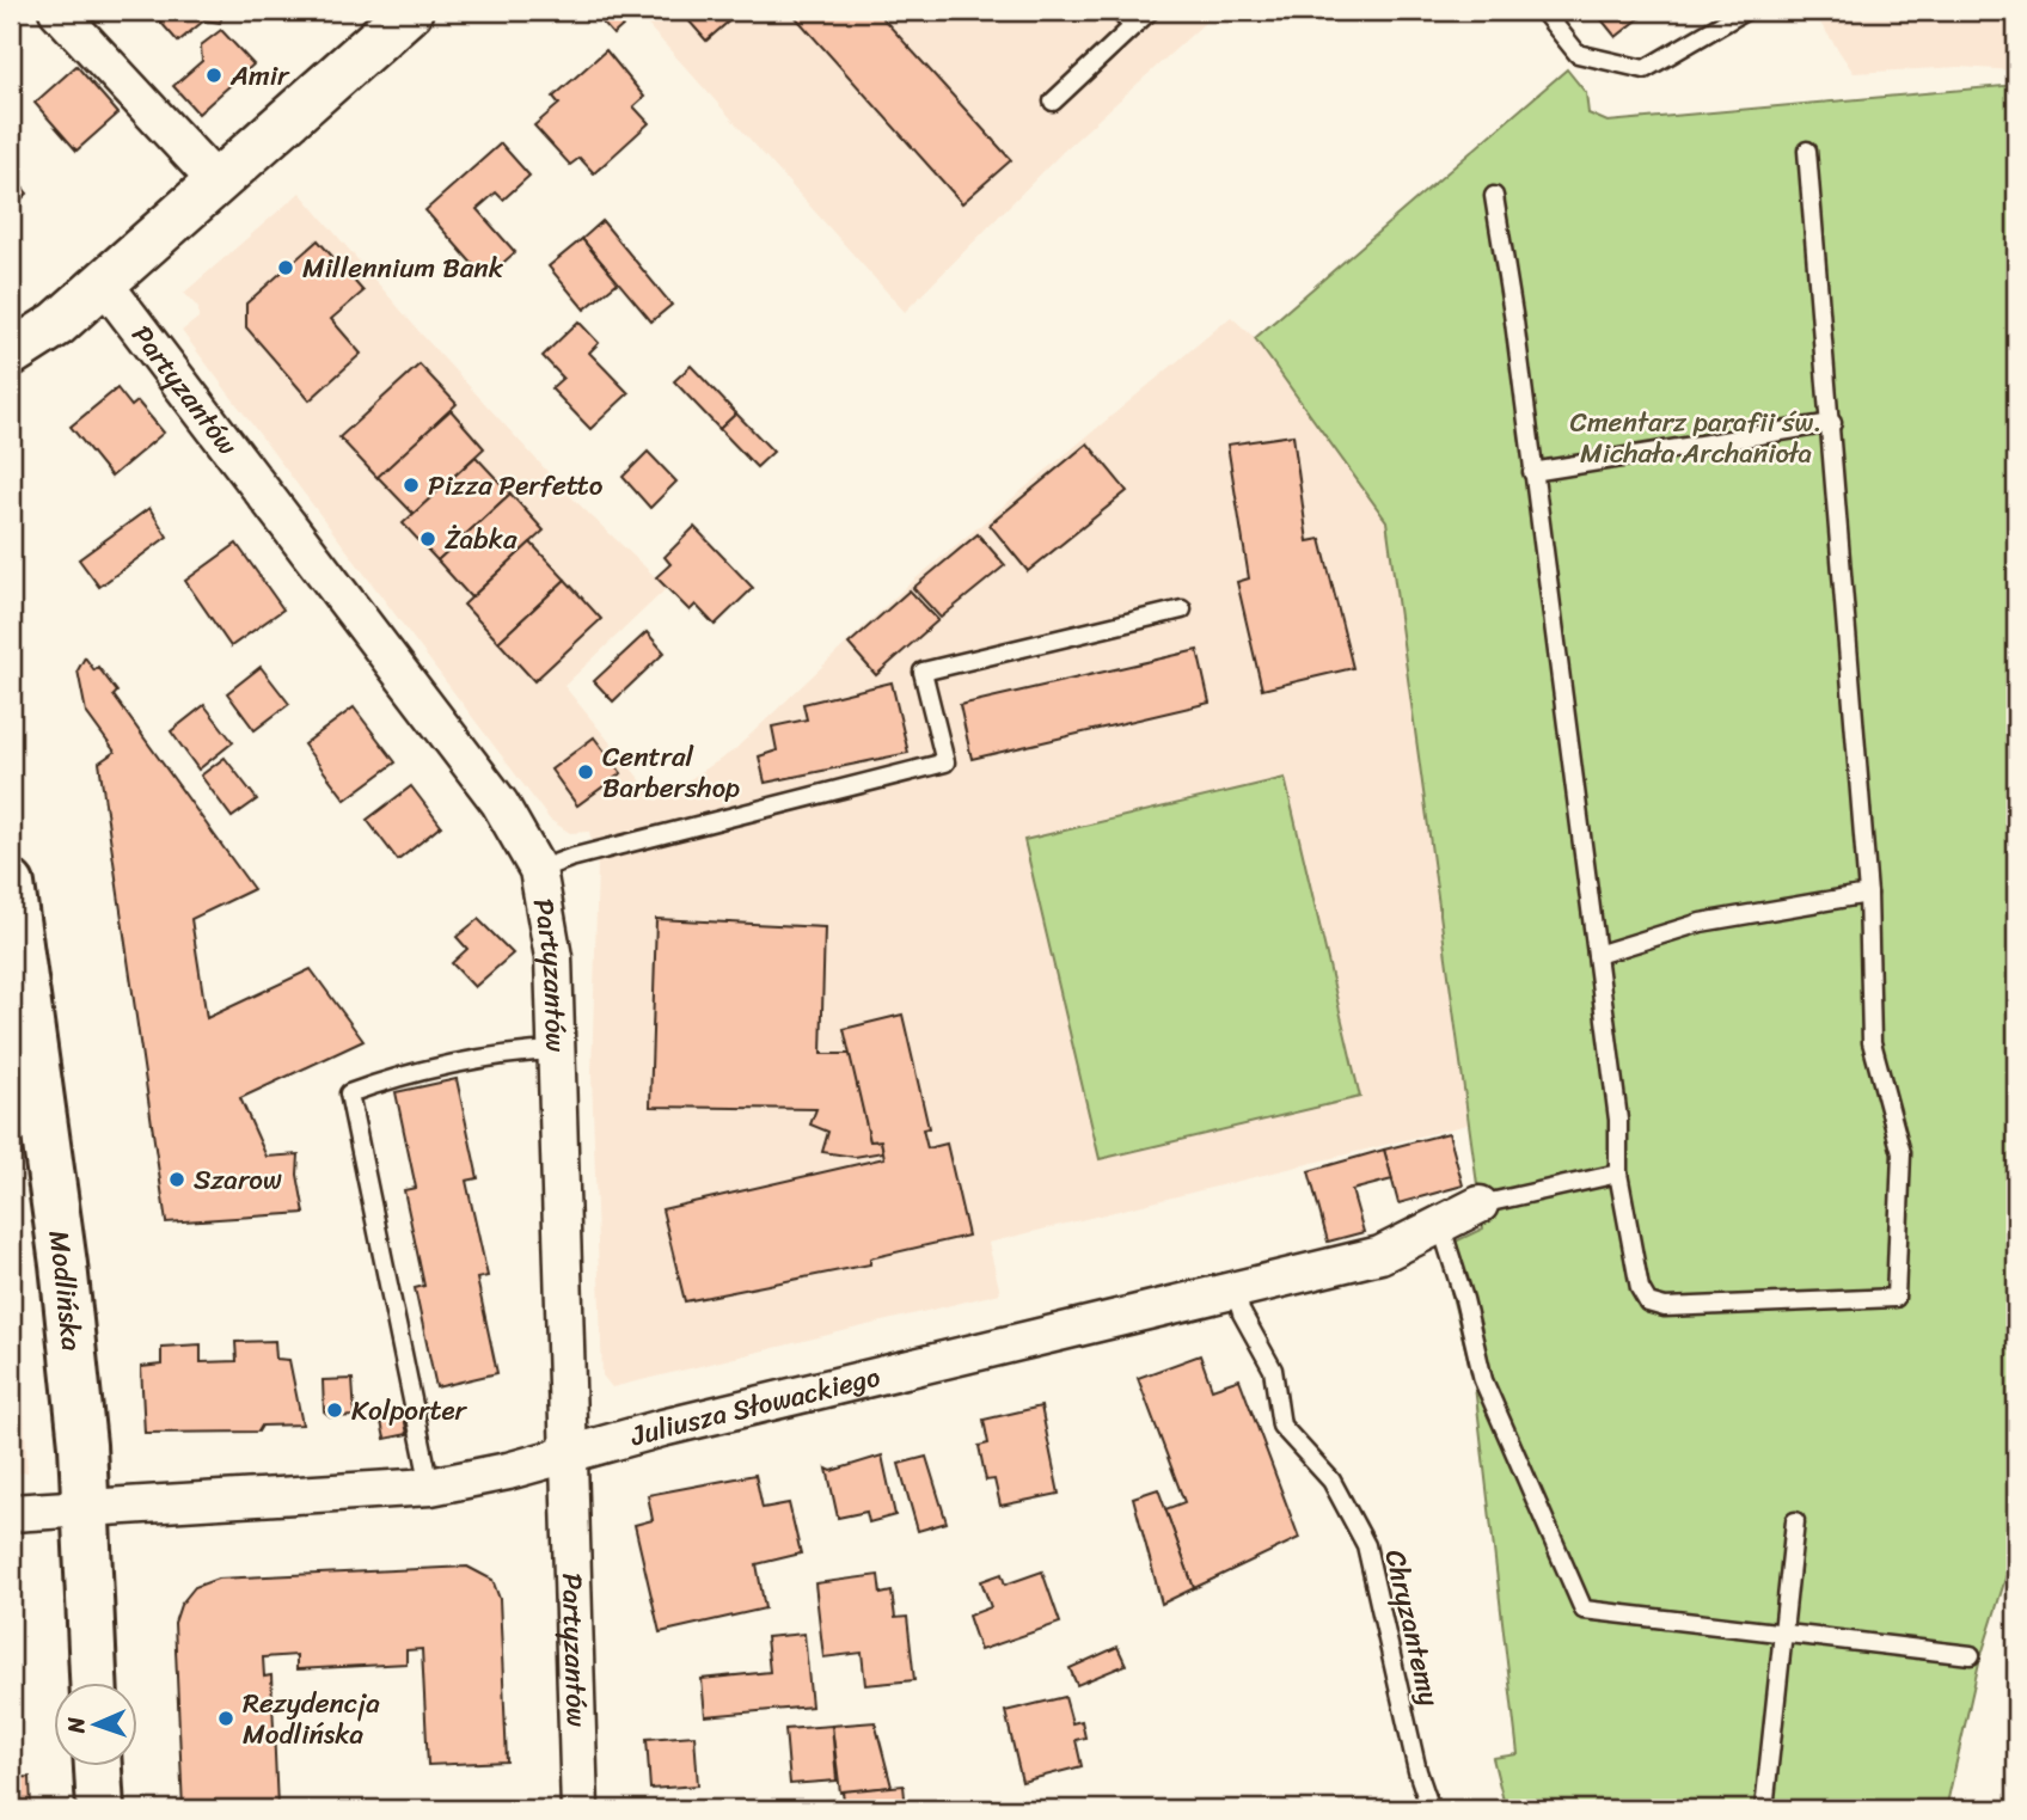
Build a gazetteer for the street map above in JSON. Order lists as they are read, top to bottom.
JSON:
{
  "streets": {
    "main road": ["Modlińska"],
    "street": ["Partyzantów", "Juliusza Słowackiego"],
    "lane": ["Chryzantemy"]
  },
  "crossings": [
    ["Partyzantów", "Juliusza Słowackiego"],
    ["Modlińska", "Juliusza Słowackiego"],
    ["Juliusza Słowackiego", "Chryzantemy"]
  ],
  "parks": ["Cmentarz parafii św. Michała Archanioła"],
  "places": [
    "Amir",
    "Millennium Bank",
    "Pizza Perfetto",
    "Żabka",
    "Central Barbershop",
    "Szarow",
    "Kolporter",
    "Rezydencja Modlińska"
  ],
  "north": "left"
}
